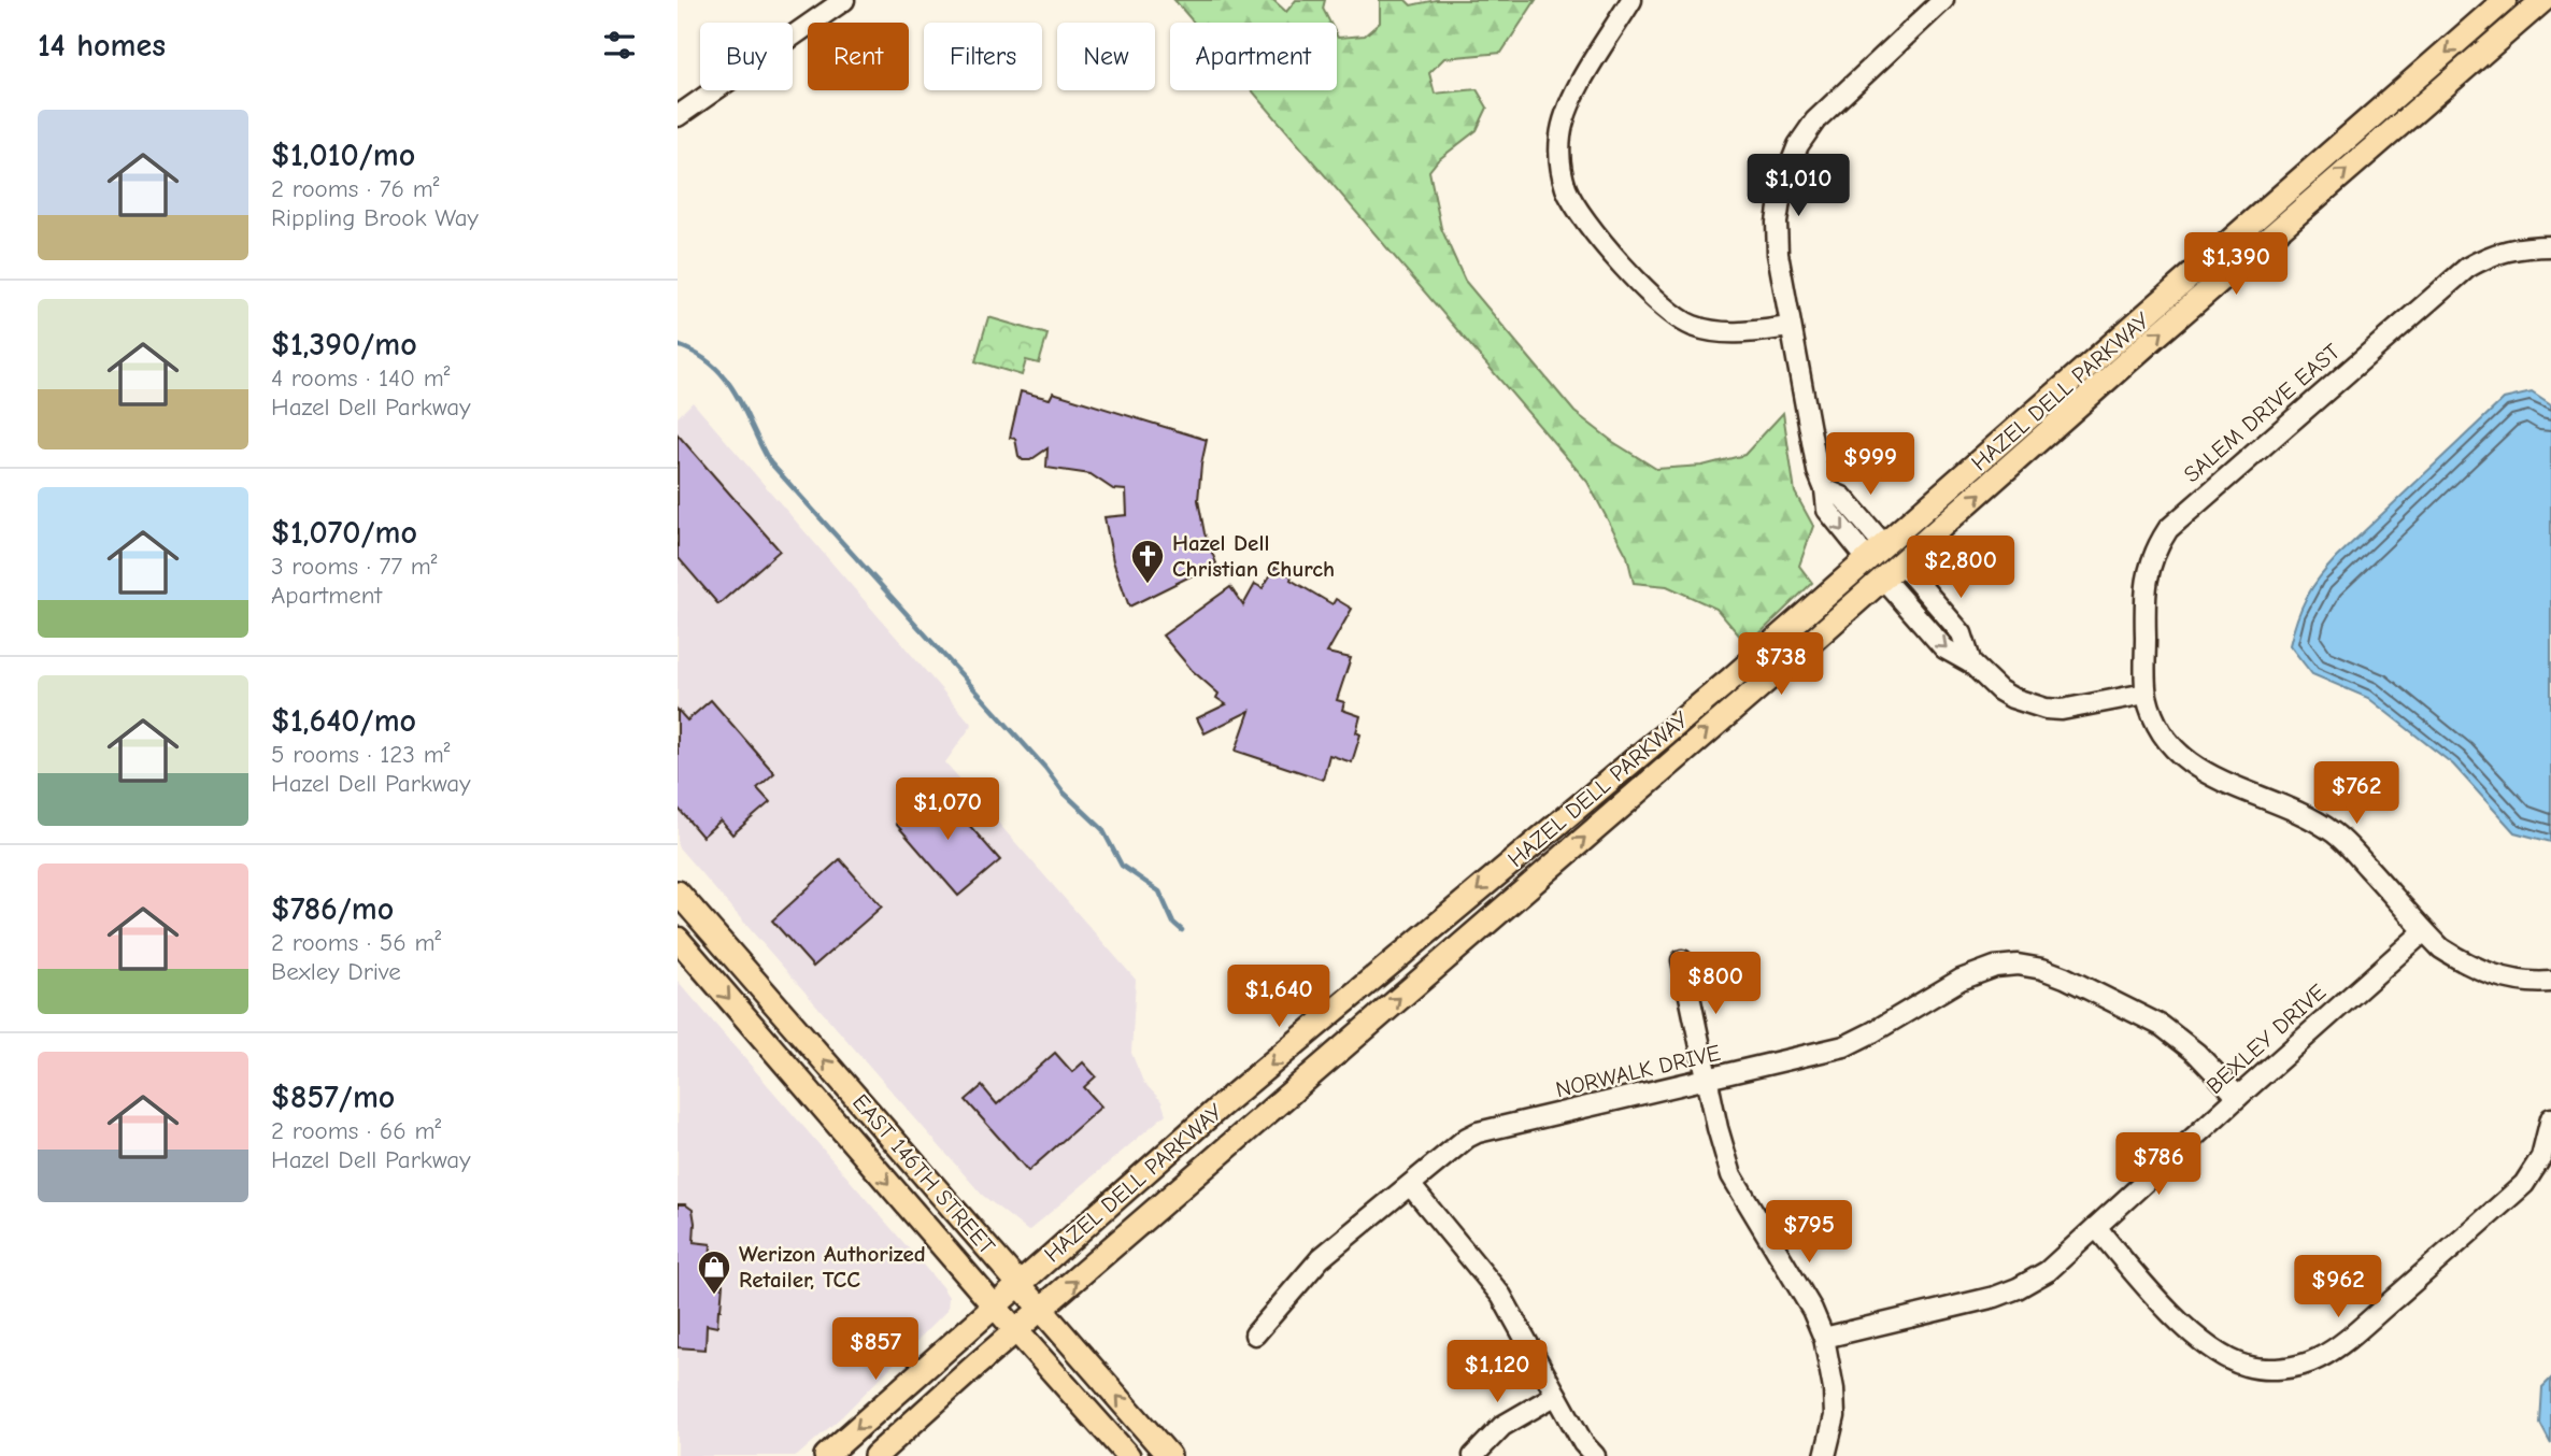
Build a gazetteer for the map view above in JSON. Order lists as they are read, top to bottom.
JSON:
{
  "streets": {
    "main road": ["HAZEL DELL PARKWAY", "EAST 146TH STREET"],
    "street": ["SALEM DRIVE EAST", "BEXLEY DRIVE", "NORWALK DRIVE"]
  },
  "crossings": [
    ["HAZEL DELL PARKWAY", "EAST 146TH STREET"],
    ["BEXLEY DRIVE", "NORWALK DRIVE"]
  ],
  "places": {
    "church": ["Hazel Dell Christian Church"],
    "shop": ["Werizon Authorized Retailer, TCC"]
  },
  "page": {
    "heading": "14 homes",
    "chip": [
      "Buy",
      "Rent",
      "Filters",
      "New",
      "Apartment"
    ],
    "list": [
      {
        "name": "$1,010/mo",
        "note": "2 rooms · 76 m² · Rippling Brook Way"
      },
      {
        "name": "$1,390/mo",
        "note": "4 rooms · 140 m² · Hazel Dell Parkway"
      },
      {
        "name": "$1,070/mo",
        "note": "3 rooms · 77 m² · Apartment"
      },
      {
        "name": "$1,640/mo",
        "note": "5 rooms · 123 m² · Hazel Dell Parkway"
      },
      {
        "name": "$786/mo",
        "note": "2 rooms · 56 m² · Bexley Drive"
      },
      {
        "name": "$857/mo",
        "note": "2 rooms · 66 m² · Hazel Dell Parkway"
      }
    ],
    "price": [
      "$1,010",
      "$1,390",
      "$999",
      "$2,800",
      "$738",
      "$762",
      "$1,070",
      "$800",
      "$1,640",
      "$786",
      "$795",
      "$962",
      "$857",
      "$1,120"
    ]
  }
}
